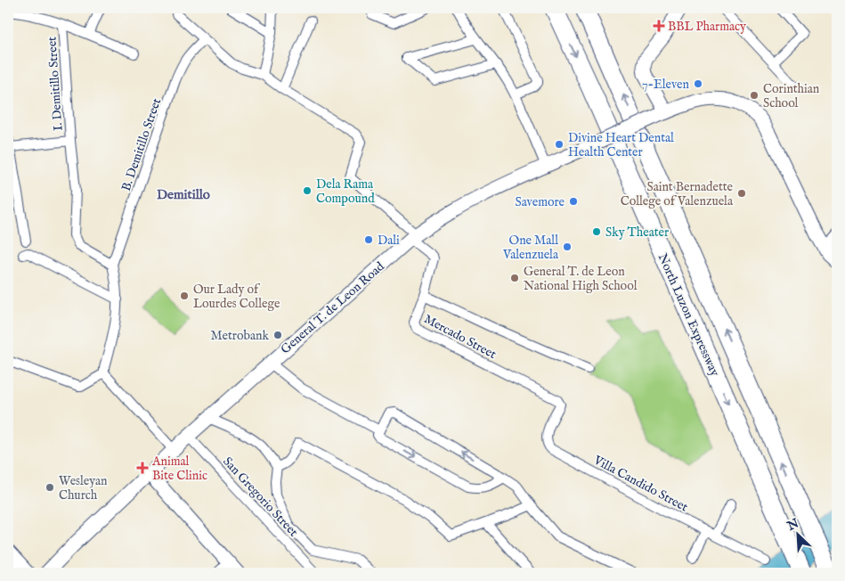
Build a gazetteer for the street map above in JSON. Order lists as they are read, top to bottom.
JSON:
{
  "streets": {
    "highway": ["North Luzon Expressway"],
    "main road": ["General T. de Leon Road"],
    "street": [
      "I. Demitillo Street",
      "B. Demitillo Street",
      "Mercado Street",
      "Villa Candido Street",
      "San Gregorio Street"
    ]
  },
  "crossings": [
    ["I. Demitillo Street", "B. Demitillo Street"],
    ["General T. de Leon Road", "Mercado Street"],
    ["General T. de Leon Road", "San Gregorio Street"],
    ["Mercado Street", "Villa Candido Street"]
  ],
  "districts": ["Demitillo"],
  "places": {
    "health": ["BBL Pharmacy", "Animal Bite Clinic"],
    "other": [
      "7-Eleven",
      "Corinthian School",
      "Divine Heart Dental Health Center",
      "Dela Rama Compound",
      "Saint Bernadette College of Valenzuela",
      "Savemore",
      "Sky Theater",
      "Dali",
      "One Mall Valenzuela",
      "General T. de Leon National High School",
      "Our Lady of Lourdes College",
      "Metrobank",
      "Wesleyan Church"
    ]
  },
  "north": "top left"
}
